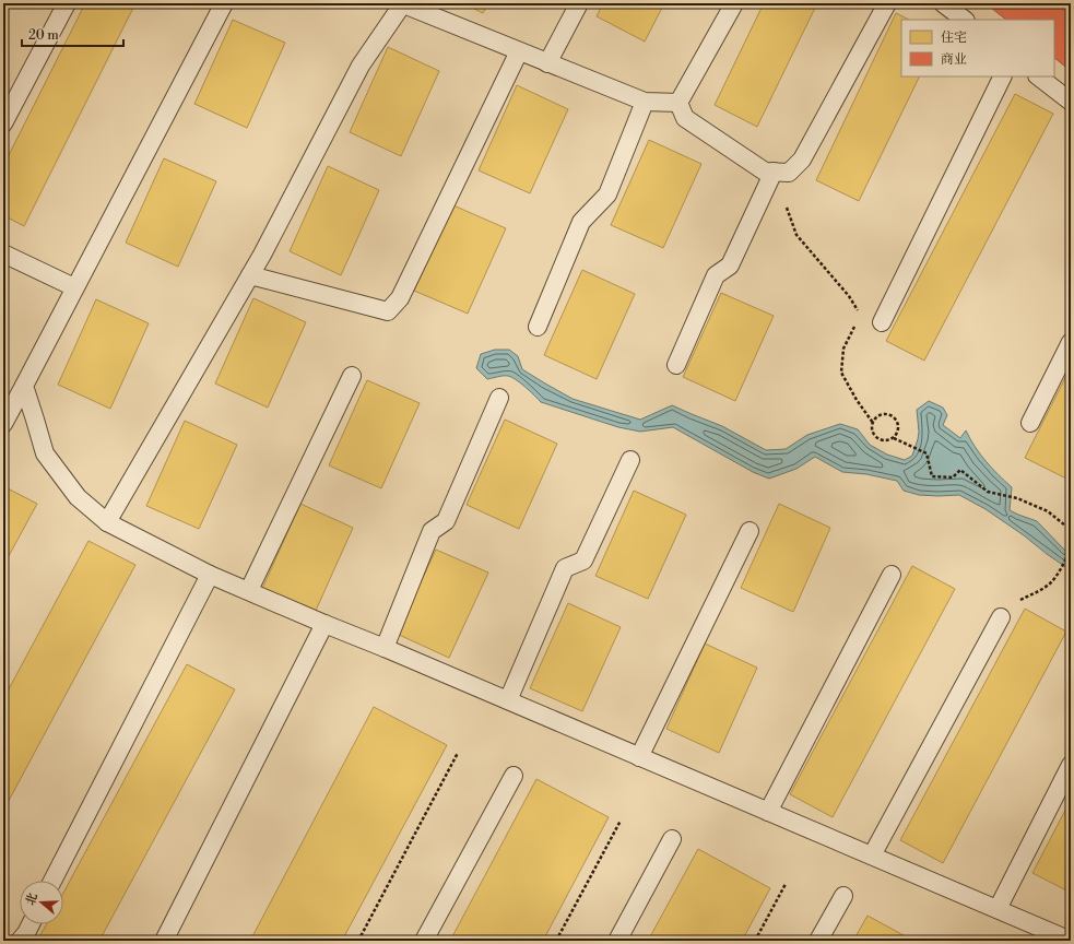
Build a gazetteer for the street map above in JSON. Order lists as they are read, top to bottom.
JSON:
{
  "legend": ["住宅", "商业"],
  "scale_bar": "20 m",
  "north": "left"
}
